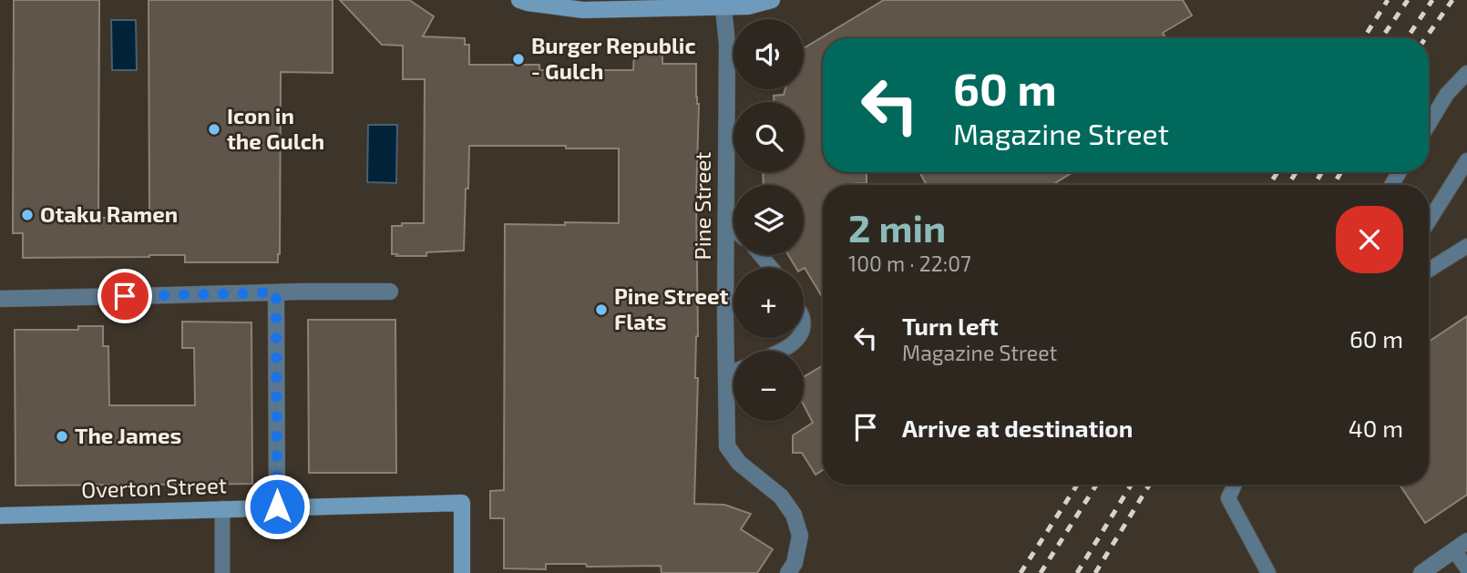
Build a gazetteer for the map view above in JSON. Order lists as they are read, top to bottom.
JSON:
{
  "streets": {
    "main road": ["Overton Street"],
    "street": ["Pine Street"]
  },
  "places": [
    "Burger Republic - Gulch",
    "Icon in the Gulch",
    "Otaku Ramen",
    "Pine Street Flats",
    "The James"
  ],
  "page": {
    "map_buttons": ["+", "−"],
    "turn": ["60 m", "Magazine Street"],
    "heading": ["2 min", "100 m · 22:07"],
    "list": [
      {
        "name": "Turn left",
        "note": "Magazine Street",
        "value": "60 m"
      },
      {
        "name": "Arrive at destination",
        "value": "40 m"
      }
    ]
  }
}
